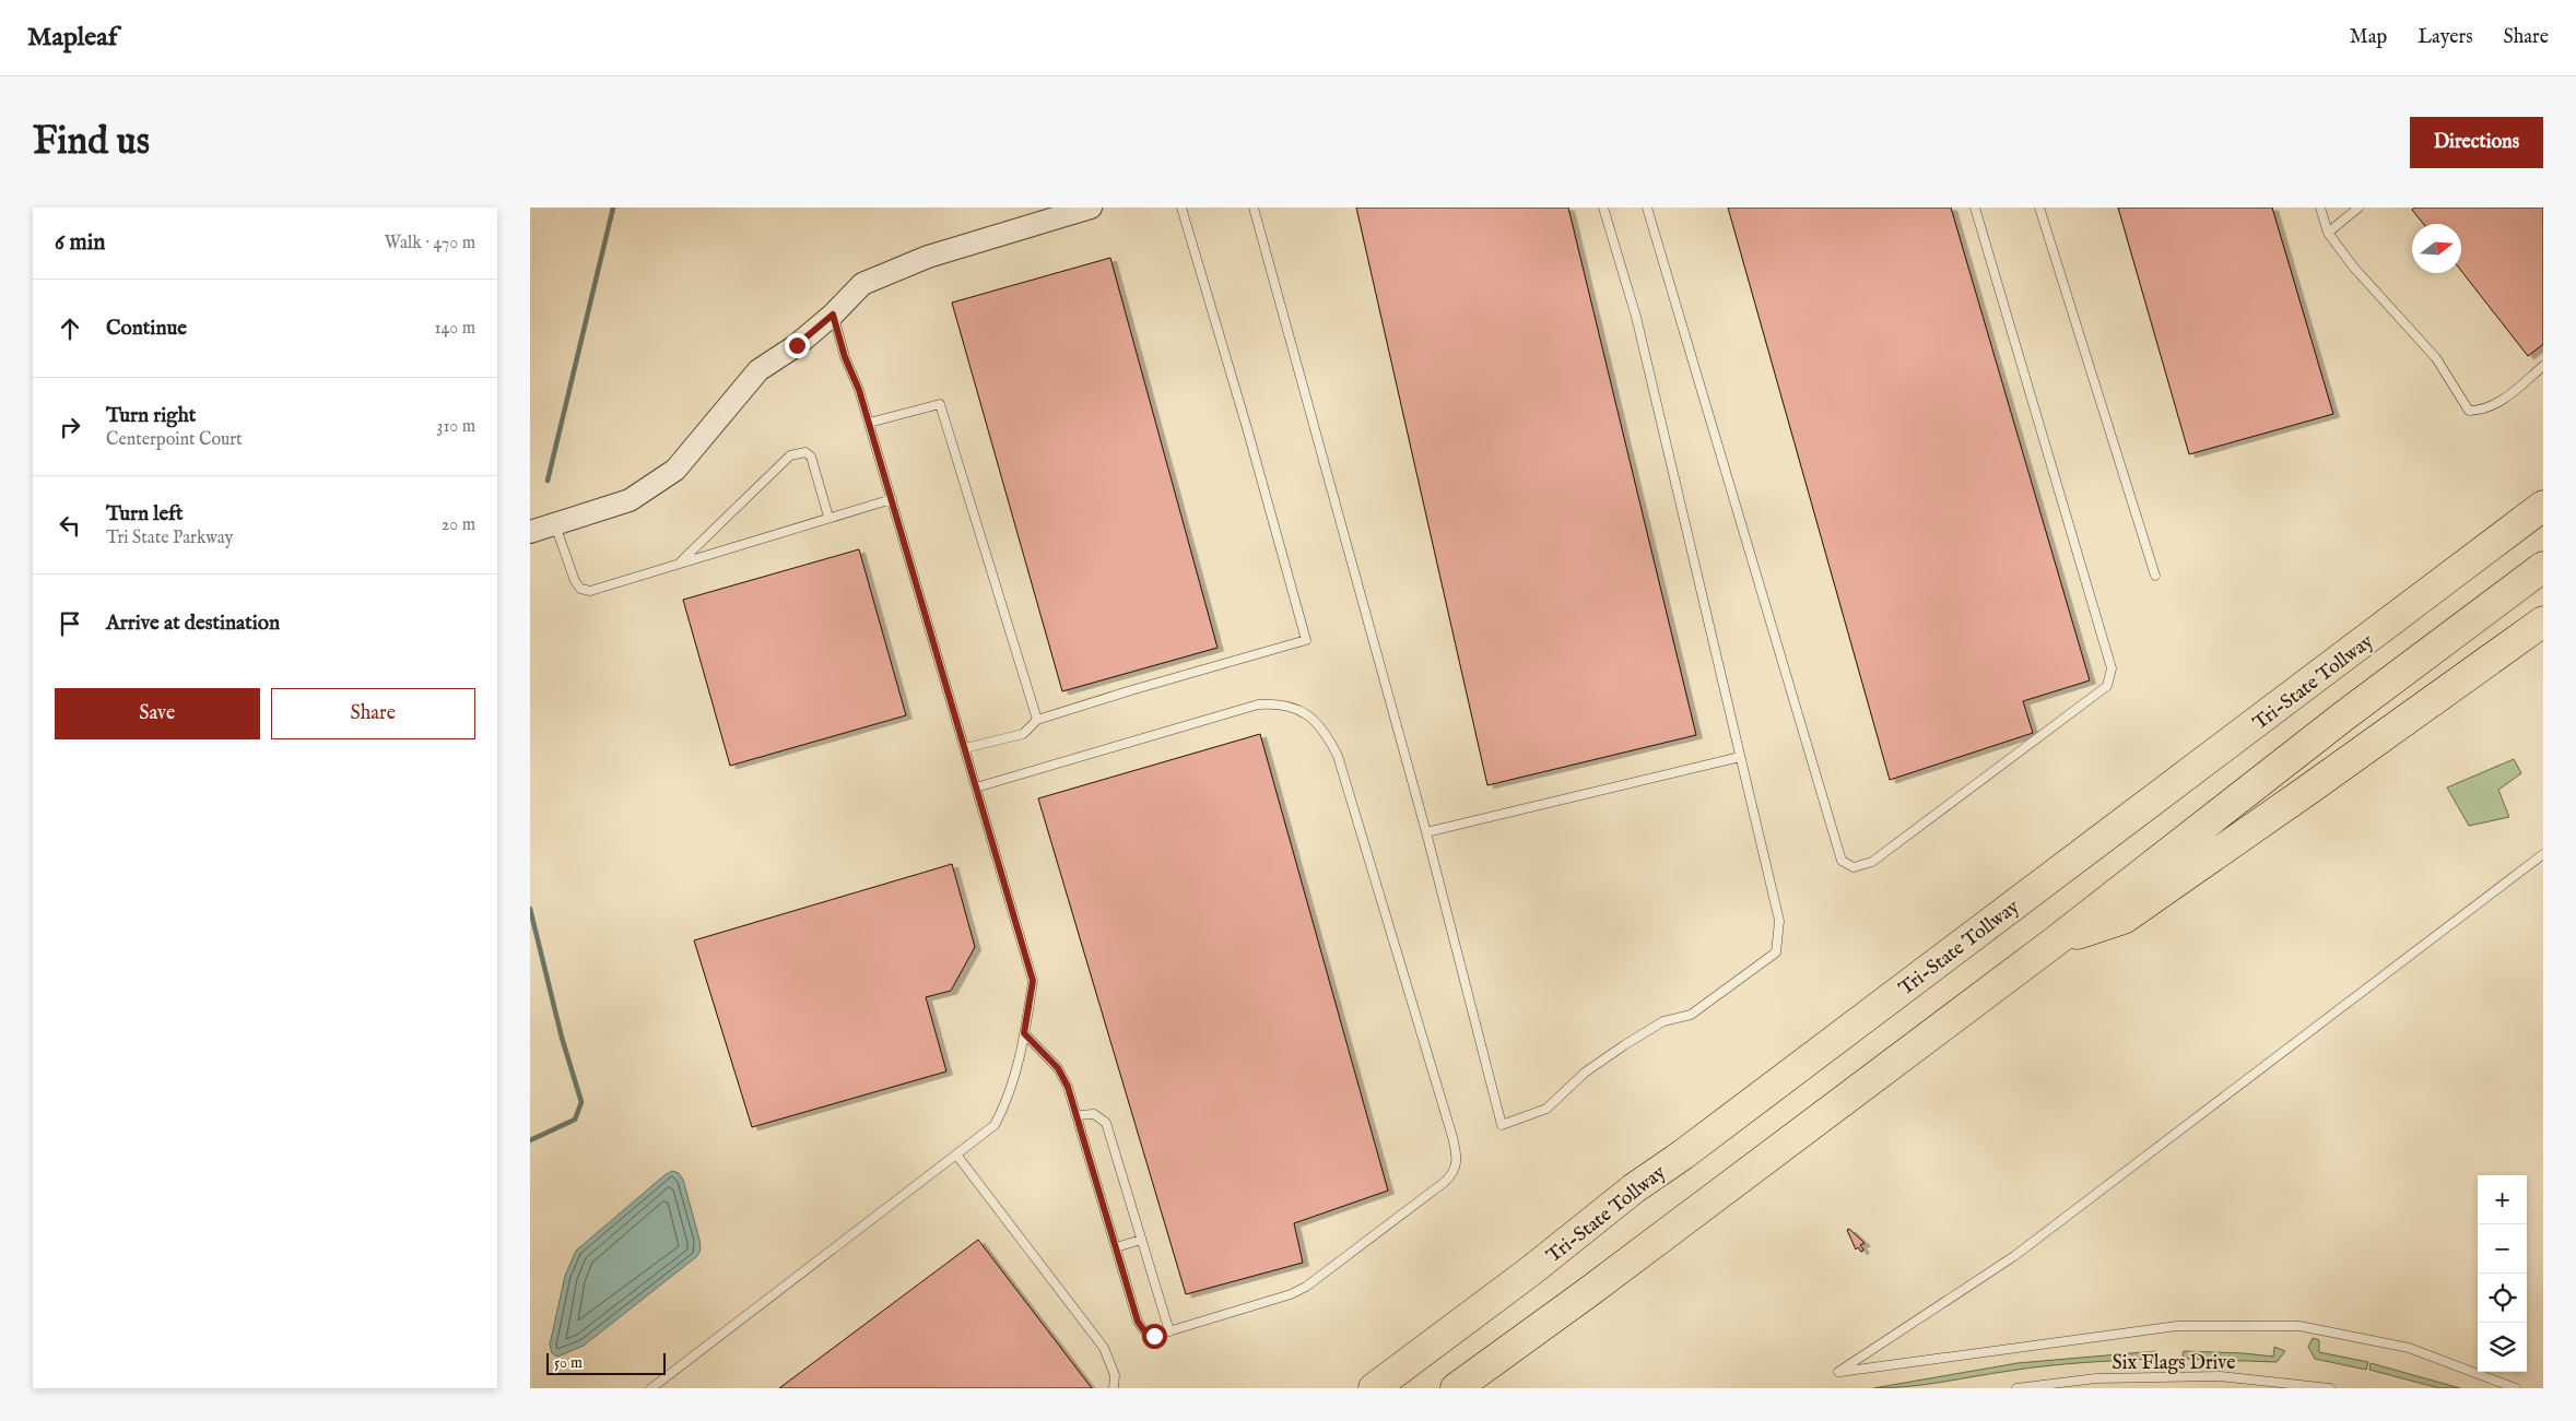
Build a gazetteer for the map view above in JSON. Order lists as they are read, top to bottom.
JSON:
{
  "streets": {
    "highway": ["Tri-State Tollway"],
    "lane": ["Six Flags Drive"]
  },
  "scale_bar": "50 m",
  "north": "right",
  "page": {
    "header": "Mapleaf",
    "nav": ["Map", "Layers", "Share"],
    "buttons": [
      "Directions",
      ["Save", "Share"]
    ],
    "title": "Find us",
    "heading": ["6 min", "Walk · 470 m"],
    "list": [
      ["Continue", "140 m"],
      ["Turn right", "Centerpoint Court", "310 m"],
      ["Turn left", "Tri State Parkway", "20 m"],
      "Arrive at destination"
    ],
    "map_buttons": ["+", "−"],
    "scale": "50 m"
  }
}
